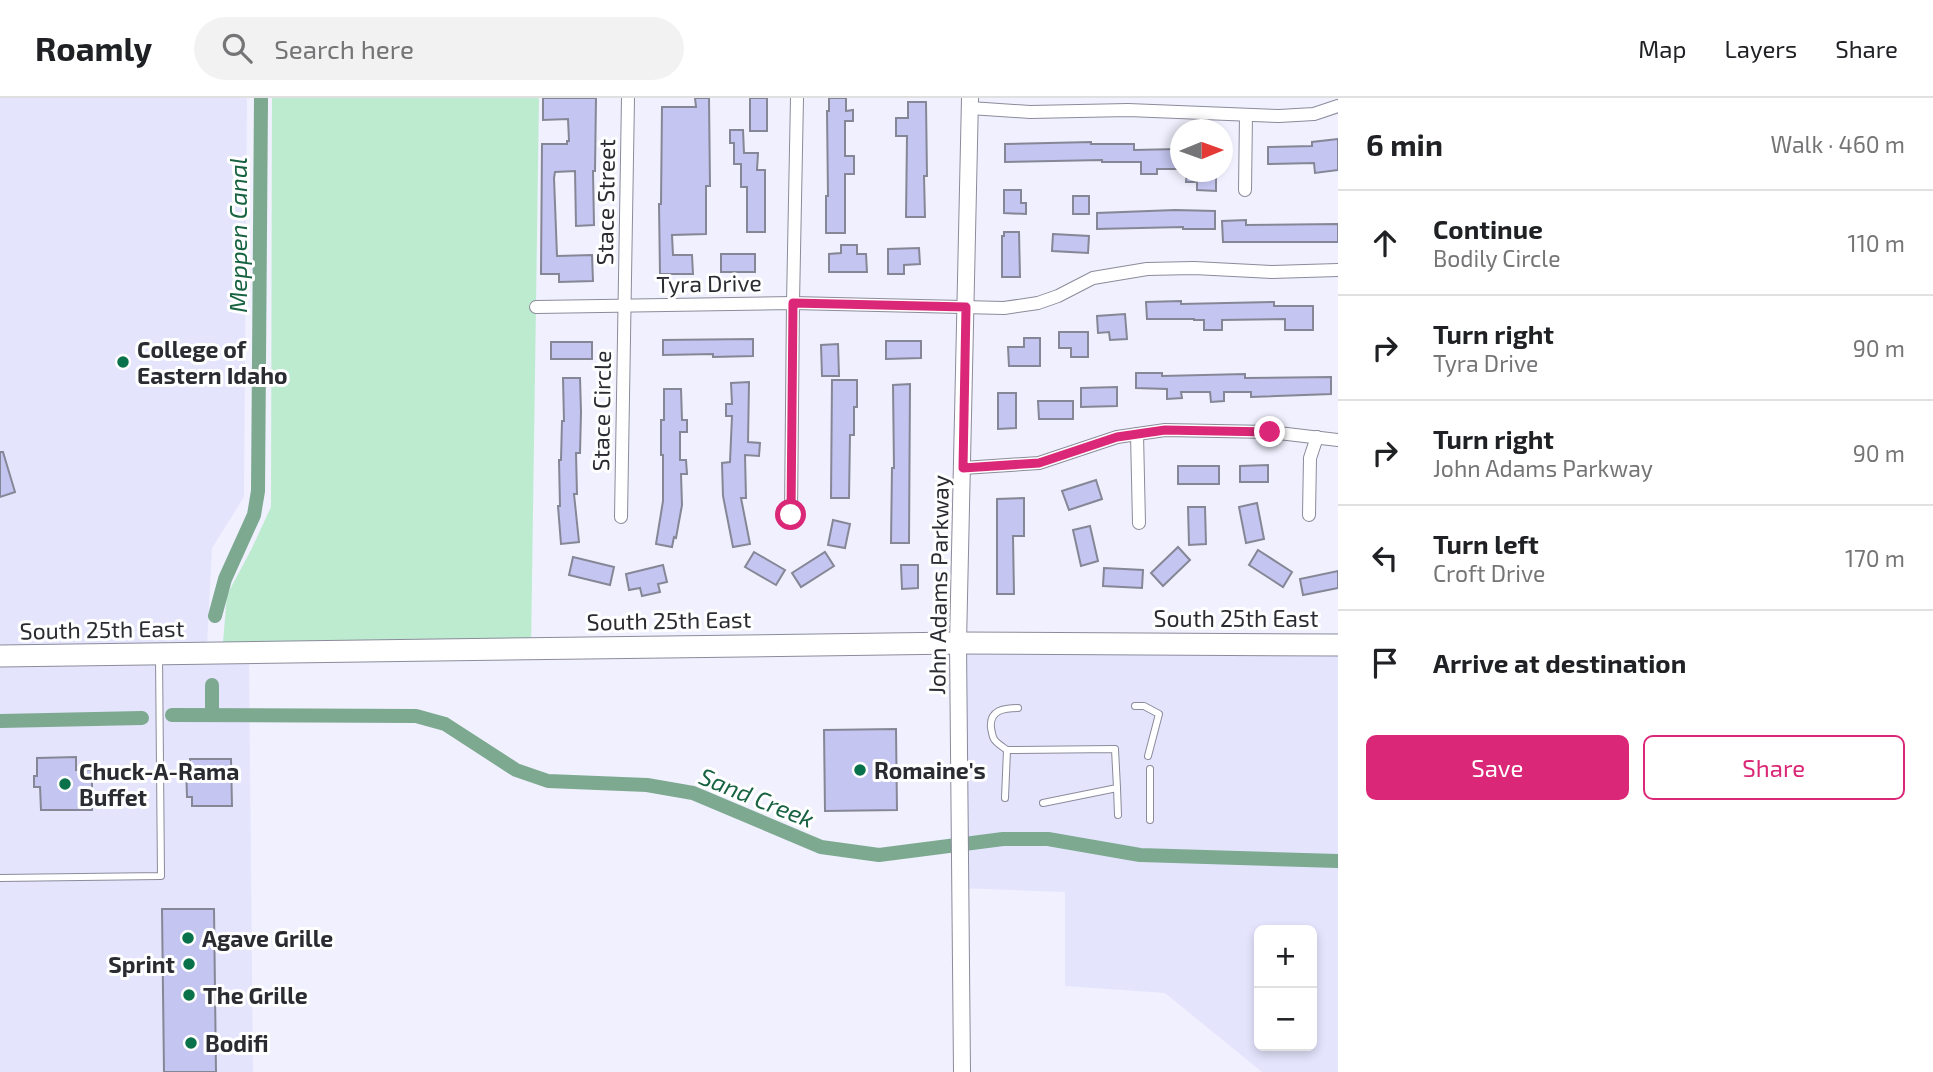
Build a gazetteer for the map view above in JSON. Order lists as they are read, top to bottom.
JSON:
{
  "streets": {
    "main road": ["South 25th East"],
    "street": [
      "Stace Street",
      "Tyra Drive",
      "Stace Circle",
      "John Adams Parkway"
    ]
  },
  "crossings": [
    ["Stace Street", "Tyra Drive"],
    ["Stace Street", "Stace Circle"],
    ["Tyra Drive", "Stace Circle"],
    ["Tyra Drive", "John Adams Parkway"],
    ["John Adams Parkway", "South 25th East"]
  ],
  "water": ["Meppen Canal", "Sand Creek"],
  "places": [
    "College of Eastern Idaho",
    "Romaine's",
    "Chuck-A-Rama Buffet",
    "Agave Grille",
    "Sprint",
    "The Grille",
    "Bodifi"
  ],
  "north": "right",
  "page": {
    "header": "Roamly",
    "search": "Search here",
    "nav": ["Map", "Layers", "Share"],
    "heading": ["6 min", "Walk · 460 m"],
    "list": [
      ["Continue", "Bodily Circle", "110 m"],
      ["Turn right", "Tyra Drive", "90 m"],
      ["Turn right", "John Adams Parkway", "90 m"],
      ["Turn left", "Croft Drive", "170 m"],
      "Arrive at destination"
    ],
    "buttons": ["Save", "Share"],
    "map_buttons": ["+", "−"]
  }
}
